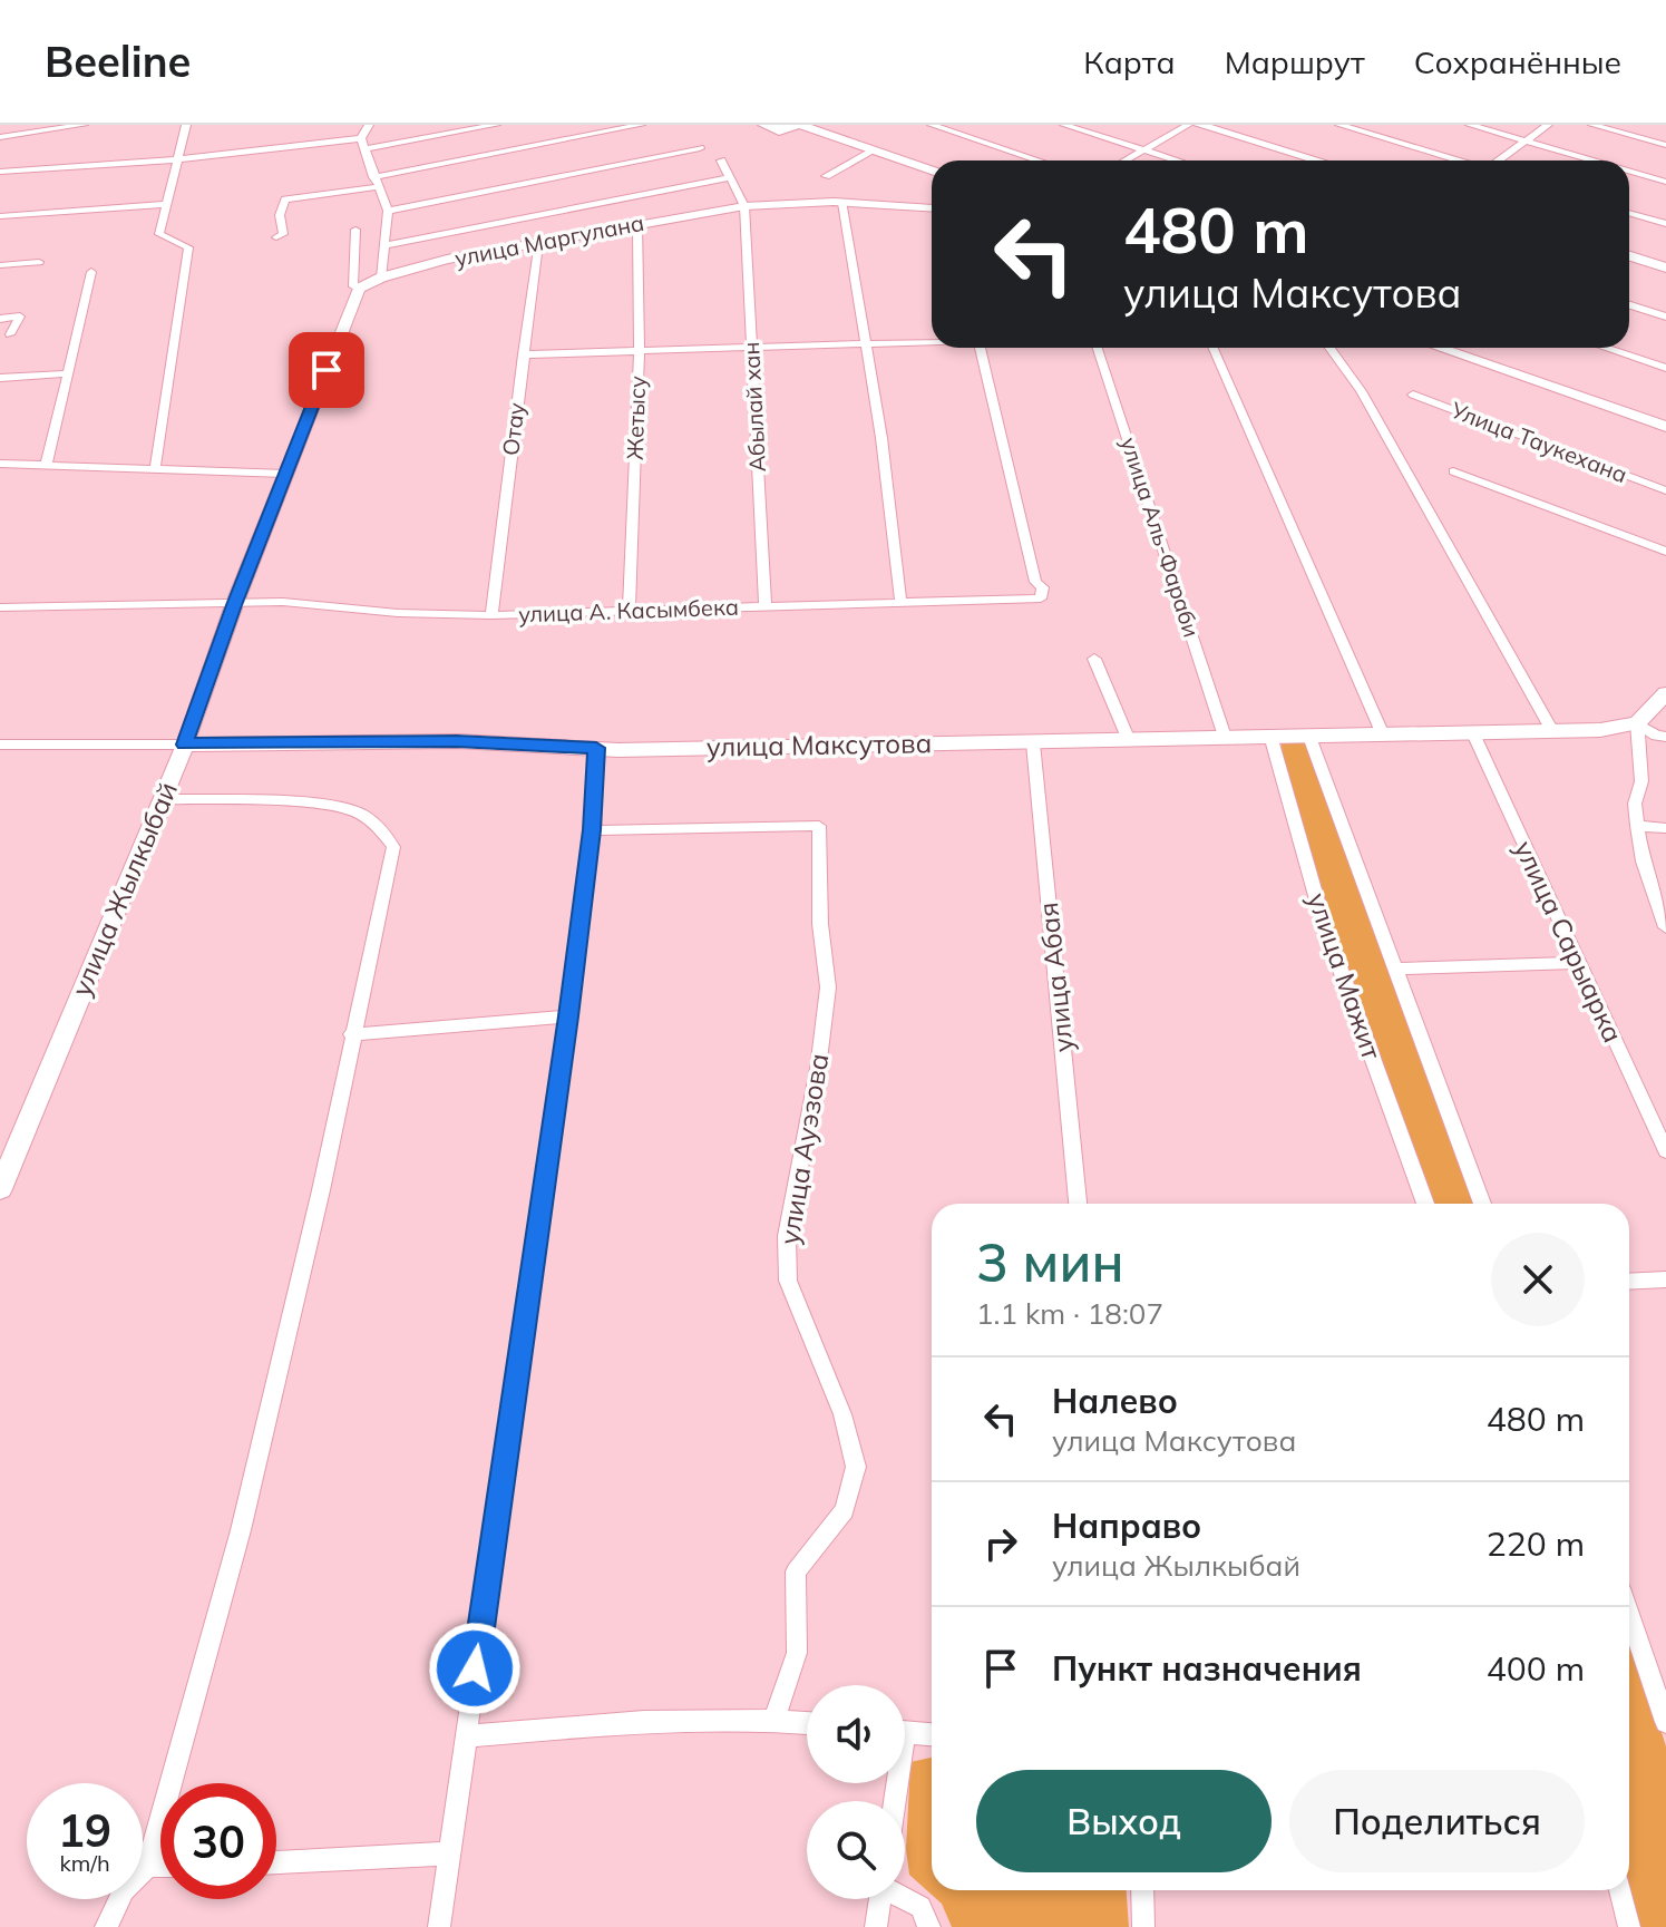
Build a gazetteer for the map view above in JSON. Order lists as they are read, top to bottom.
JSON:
{
  "streets": {
    "street": [
      "улица Маргулана",
      "Абылай хан",
      "Жетысу",
      "Отау",
      "Улица Таукехана",
      "улица Аль-Фараби",
      "улица А. Касымбека",
      "улица Максутова",
      "улица Жылкыбай",
      "улица Сарыарка",
      "улица Мажит",
      "улица Абая",
      "улица Ауэзова"
    ]
  },
  "crossings": [
    ["улица Маргулана", "Абылай хан"],
    ["улица Маргулана", "Жетысу"],
    ["улица Маргулана", "Отау"],
    ["улица Маргулана", "улица Жылкыбай"],
    ["Абылай хан", "улица А. Касымбека"],
    ["Жетысу", "улица А. Касымбека"],
    ["Отау", "улица А. Касымбека"],
    ["улица Аль-Фараби", "улица Максутова"],
    ["улица А. Касымбека", "улица Жылкыбай"],
    ["улица Максутова", "улица Жылкыбай"],
    ["улица Максутова", "улица Сарыарка"],
    ["улица Максутова", "улица Мажит"],
    ["улица Максутова", "улица Абая"]
  ],
  "page": {
    "header": "Beeline",
    "nav": ["Карта", "Маршрут", "Сохранённые"],
    "turn": ["480 m", "улица Максутова"],
    "heading": ["3 мин", "1.1 km · 18:07"],
    "list": [
      {
        "name": "Налево",
        "note": "улица Максутова",
        "value": "480 m"
      },
      {
        "name": "Направо",
        "note": "улица Жылкыбай",
        "value": "220 m"
      },
      {
        "name": "Пункт назначения",
        "value": "400 m"
      }
    ],
    "buttons": ["Выход", "Поделиться"],
    "speed": "19 km/h",
    "limit": "30"
  }
}
